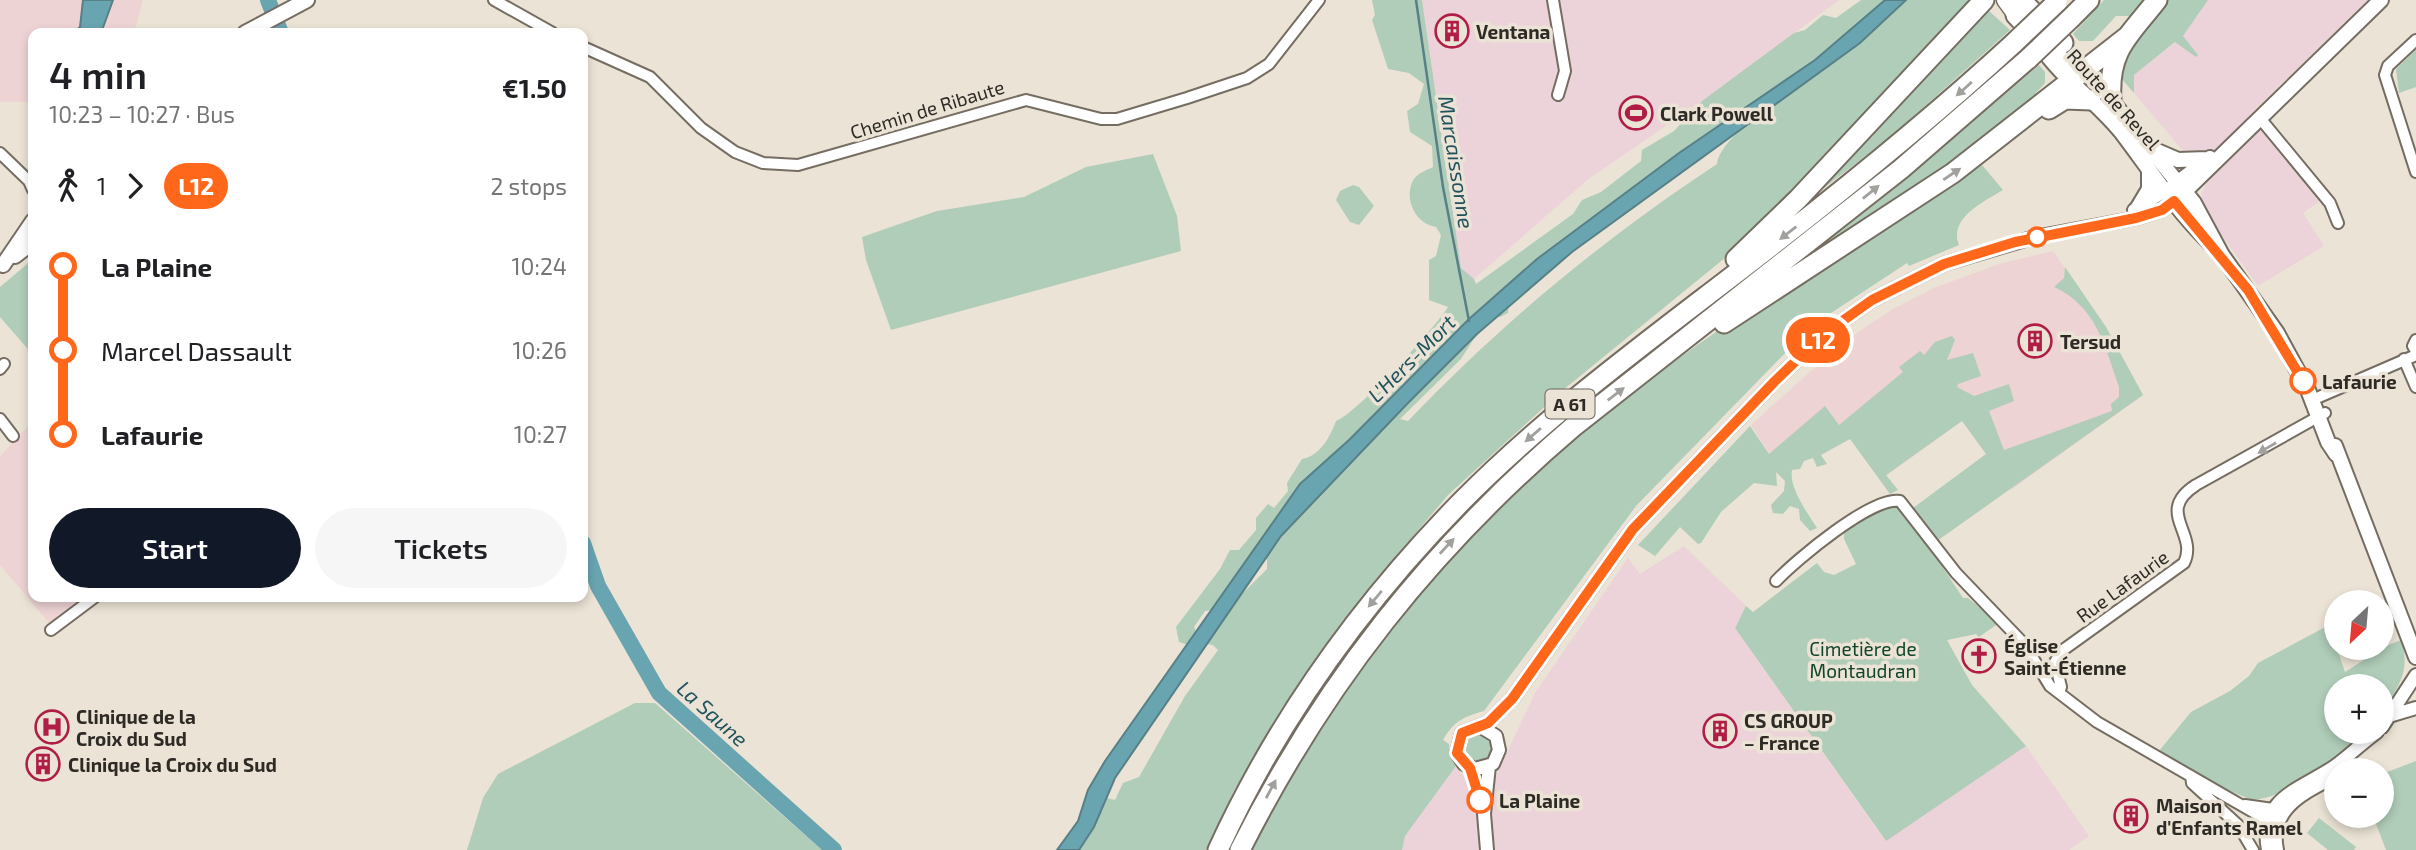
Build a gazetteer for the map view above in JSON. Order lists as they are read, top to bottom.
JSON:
{
  "streets": {
    "highway": ["A 61"],
    "main road": ["Route de Revel"],
    "street": ["Chemin de Ribaute", "Rue Lafaurie"]
  },
  "crossings": [
    ["Route de Revel", "Rue Lafaurie"]
  ],
  "one_way": ["Rue Lafaurie"],
  "water": ["Marcaissonne", "L'Hers-Mort", "La Saune"],
  "parks": ["Cimetière de Montaudran"],
  "places": {
    "building": [
      "Ventana",
      "Tersud",
      "CS GROUP – France",
      "Clinique la Croix du Sud",
      "Maison d'Enfants Ramel"
    ],
    "sports": ["Clark Powell"],
    "other": ["Lafaurie", "La Plaine"],
    "church": ["Église Saint-Étienne"],
    "hospital": ["Clinique de la Croix du Sud"]
  },
  "lines": ["bus line L12"],
  "north": "bottom left",
  "page": {
    "on_map": "L12",
    "heading": ["4 min", "10:23 – 10:27 · Bus", "€1.50"],
    "legs": ["1", "L12", "2 stops"],
    "list": [
      {
        "name": "La Plaine",
        "value": "10:24"
      },
      {
        "name": "Marcel Dassault",
        "value": "10:26"
      },
      {
        "name": "Lafaurie",
        "value": "10:27"
      }
    ],
    "buttons": ["Start", "Tickets"],
    "map_buttons": ["+", "−"]
  }
}
